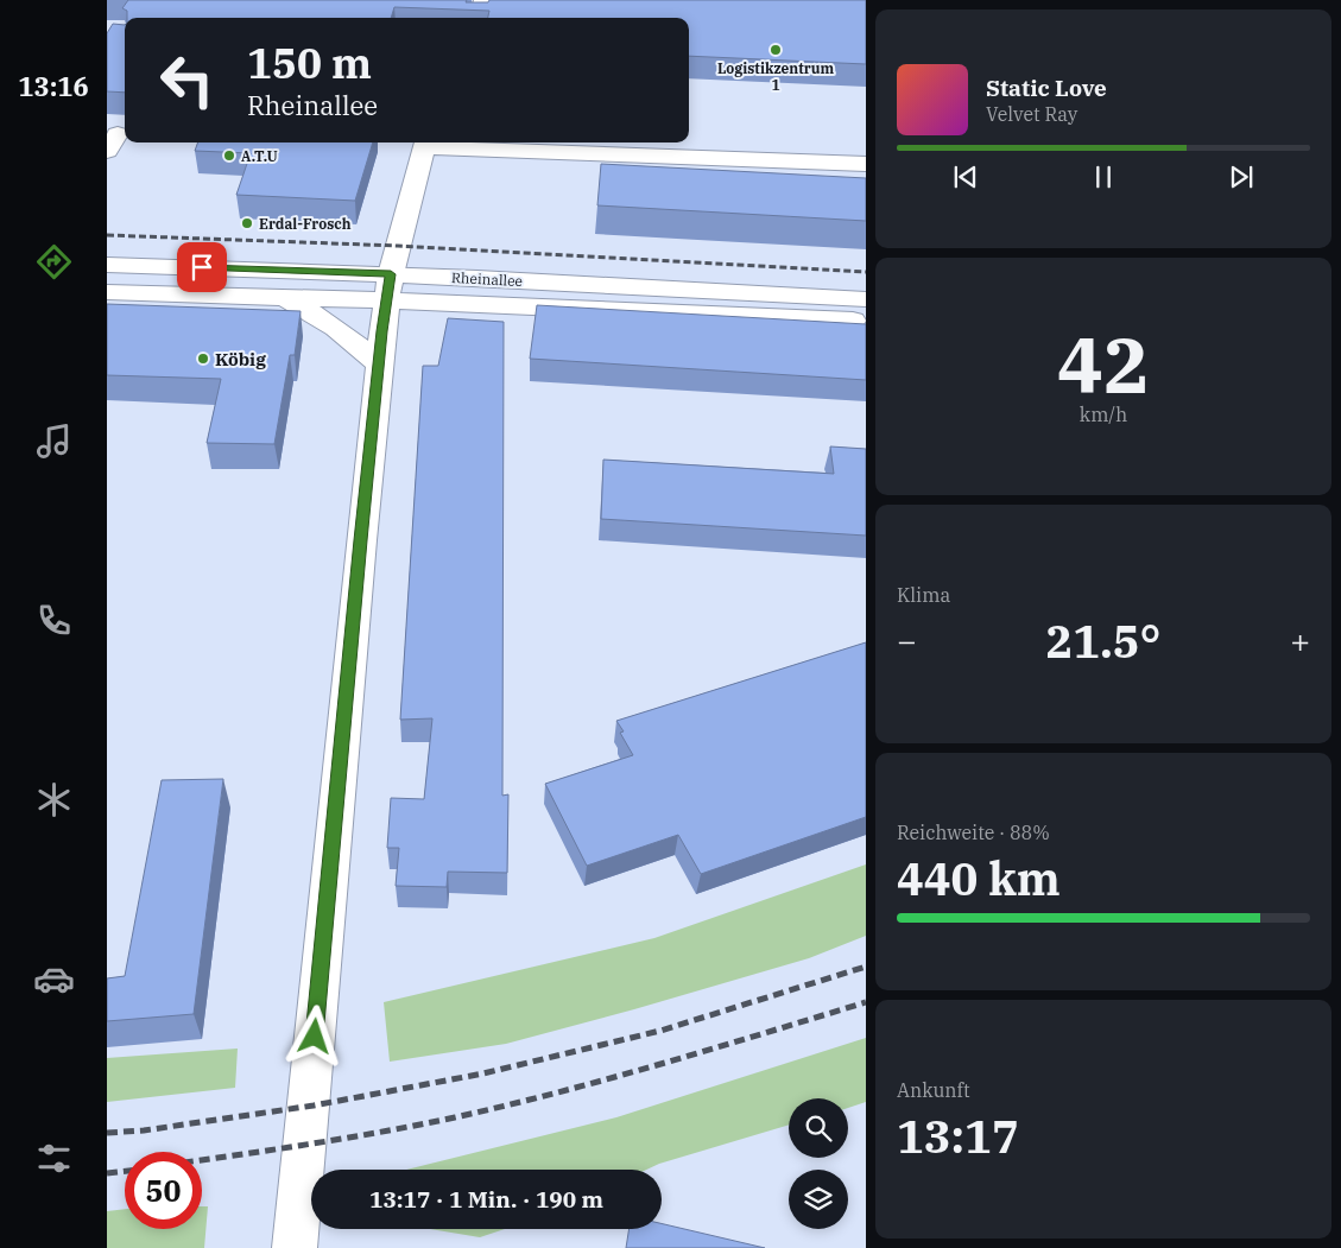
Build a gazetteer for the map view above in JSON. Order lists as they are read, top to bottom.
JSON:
{
  "streets": {
    "main road": ["Rheinallee"]
  },
  "places": [
    "Logistikzentrum 1",
    "A.T.U",
    "Erdal-Frosch",
    "Köbig"
  ],
  "page": {
    "tabs": "13:16",
    "turn": ["150 m", "Rheinallee"],
    "song": ["Static Love", "Velvet Ray"],
    "tile": [
      ["42", "km/h"],
      "Klima",
      ["Reichweite · 88%", "440 km"],
      ["Ankunft", "13:17"]
    ],
    "heat": ["−", "21.5°", "+"],
    "limit": "50",
    "trip": "13:17 · 1 Min. · 190 m"
  }
}
